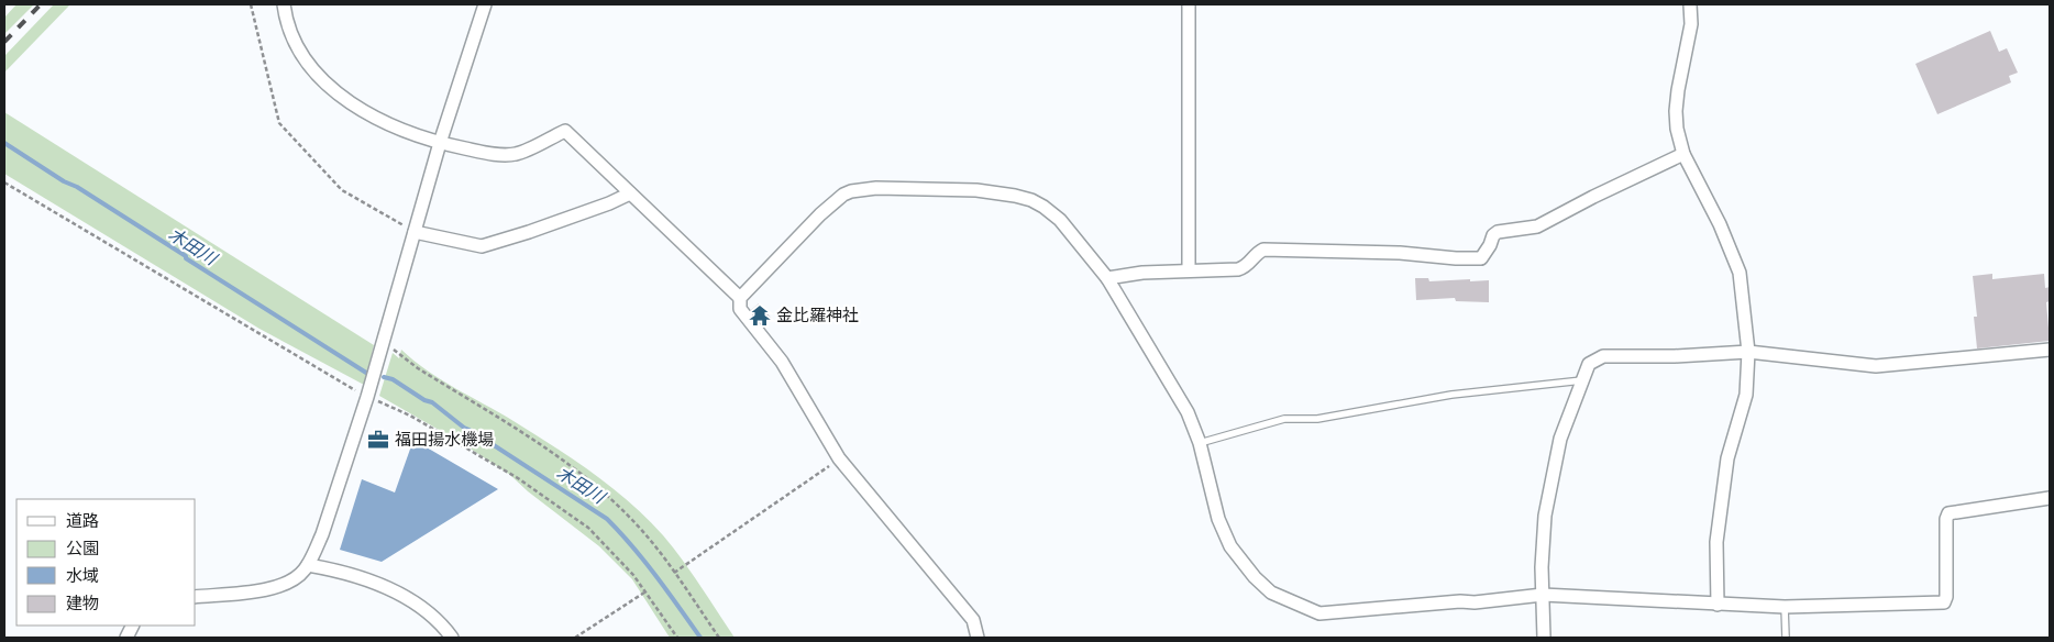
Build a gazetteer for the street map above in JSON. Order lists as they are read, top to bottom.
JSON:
{
  "water": ["木田川"],
  "places": {
    "temple": ["金比羅神社"],
    "office": ["福田揚水機場"]
  },
  "legend": [
    "道路",
    "公園",
    "水域",
    "建物"
  ]
}
